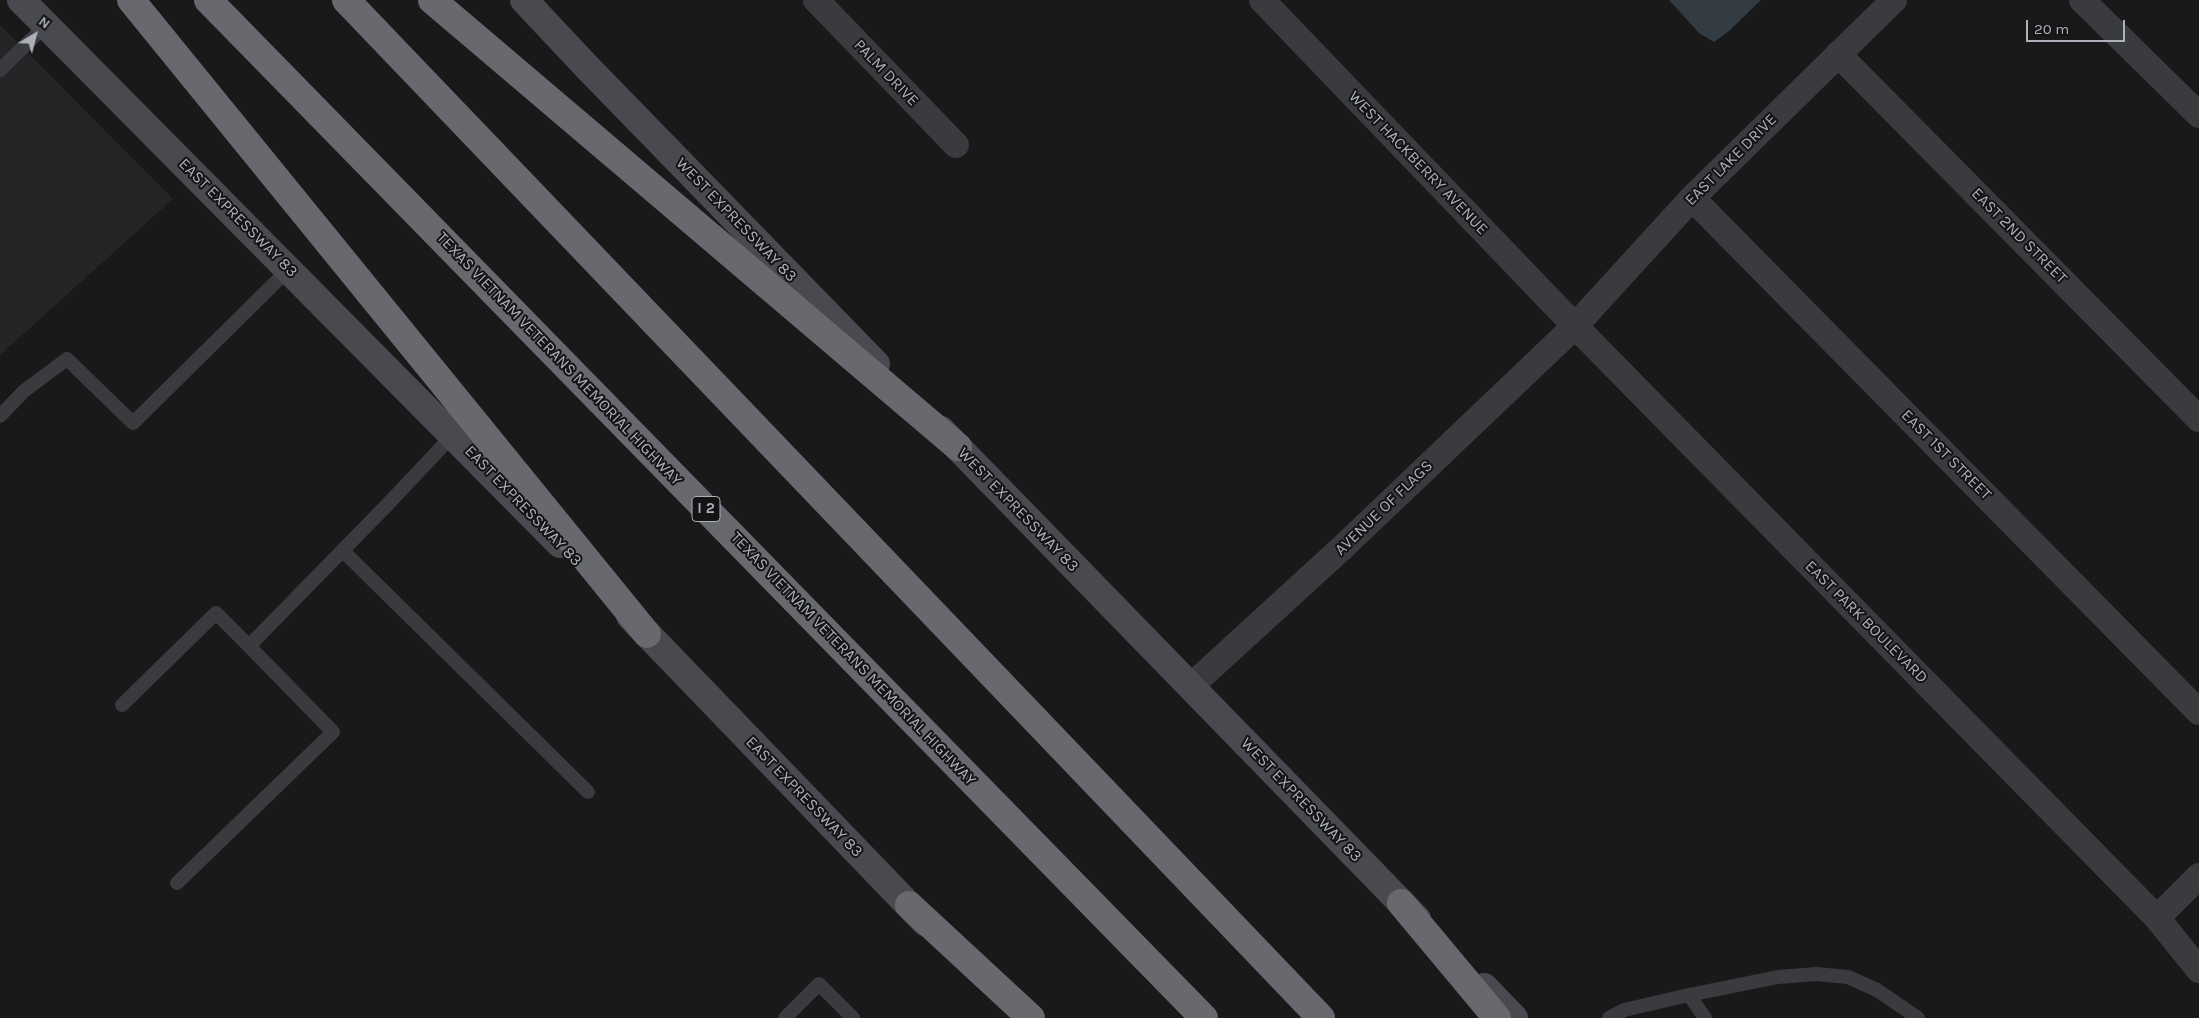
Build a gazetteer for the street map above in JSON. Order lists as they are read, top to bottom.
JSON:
{
  "streets": {
    "highway": ["TEXAS VIETNAM VETERANS MEMORIAL HIGHWAY", "I 2"],
    "main road": ["EAST EXPRESSWAY 83", "WEST EXPRESSWAY 83"],
    "street": [
      "PALM DRIVE",
      "EAST LAKE DRIVE",
      "WEST HACKBERRY AVENUE",
      "EAST 2ND STREET",
      "EAST 1ST STREET",
      "AVENUE OF FLAGS",
      "EAST PARK BOULEVARD"
    ]
  },
  "crossings": [
    ["EAST LAKE DRIVE", "WEST HACKBERRY AVENUE"],
    ["EAST LAKE DRIVE", "EAST 2ND STREET"],
    ["EAST LAKE DRIVE", "EAST 1ST STREET"],
    ["EAST LAKE DRIVE", "AVENUE OF FLAGS"],
    ["EAST LAKE DRIVE", "EAST PARK BOULEVARD"],
    ["WEST HACKBERRY AVENUE", "AVENUE OF FLAGS"],
    ["WEST HACKBERRY AVENUE", "EAST PARK BOULEVARD"],
    ["WEST EXPRESSWAY 83", "AVENUE OF FLAGS"],
    ["AVENUE OF FLAGS", "EAST PARK BOULEVARD"]
  ],
  "scale_bar": "20 m",
  "north": "top right"
}
